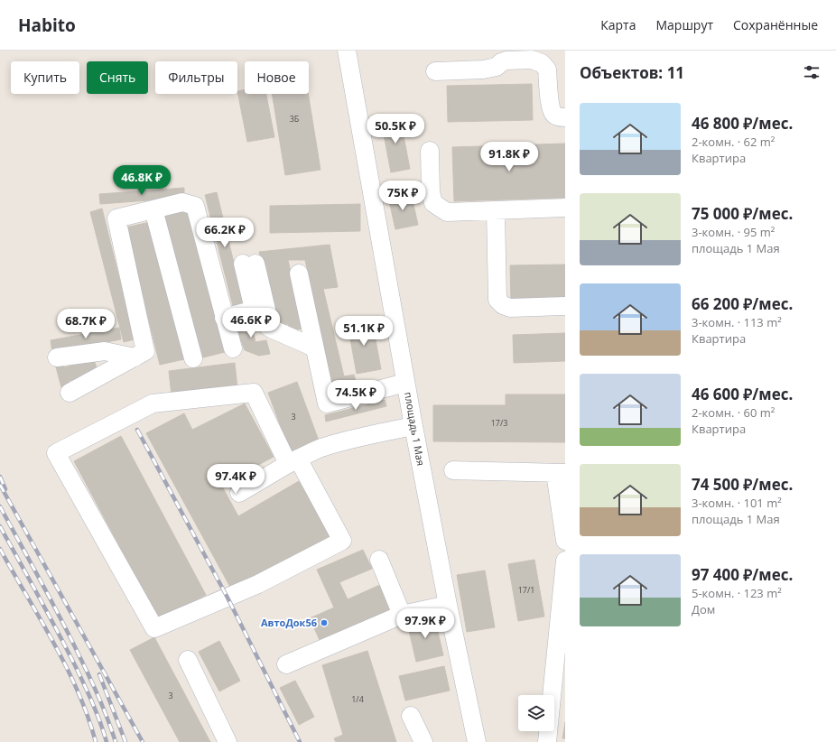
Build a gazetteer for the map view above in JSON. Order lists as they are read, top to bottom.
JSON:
{
  "streets": {
    "street": ["площадь 1 Мая"]
  },
  "places": ["АвтоДок56"],
  "house_numbers": [
    "3Б",
    "3",
    "17/3",
    "17/1",
    "3",
    "1/4"
  ],
  "page": {
    "header": "Habito",
    "nav": ["Карта", "Маршрут", "Сохранённые"],
    "heading": "Объектов: 11",
    "chip": [
      "Купить",
      "Снять",
      "Фильтры",
      "Новое"
    ],
    "list": [
      {
        "name": "46 800 ₽/мес.",
        "note": "2-комн. · 62 m² · Квартира"
      },
      {
        "name": "75 000 ₽/мес.",
        "note": "3-комн. · 95 m² · площадь 1 Мая"
      },
      {
        "name": "66 200 ₽/мес.",
        "note": "3-комн. · 113 m² · Квартира"
      },
      {
        "name": "46 600 ₽/мес.",
        "note": "2-комн. · 60 m² · Квартира"
      },
      {
        "name": "74 500 ₽/мес.",
        "note": "3-комн. · 101 m² · площадь 1 Мая"
      },
      {
        "name": "97 400 ₽/мес.",
        "note": "5-комн. · 123 m² · Дом"
      }
    ],
    "price": [
      "50.5K ₽",
      "91.8K ₽",
      "46.8K ₽",
      "75K ₽",
      "66.2K ₽",
      "46.6K ₽",
      "68.7K ₽",
      "51.1K ₽",
      "74.5K ₽",
      "97.4K ₽",
      "97.9K ₽"
    ]
  }
}
